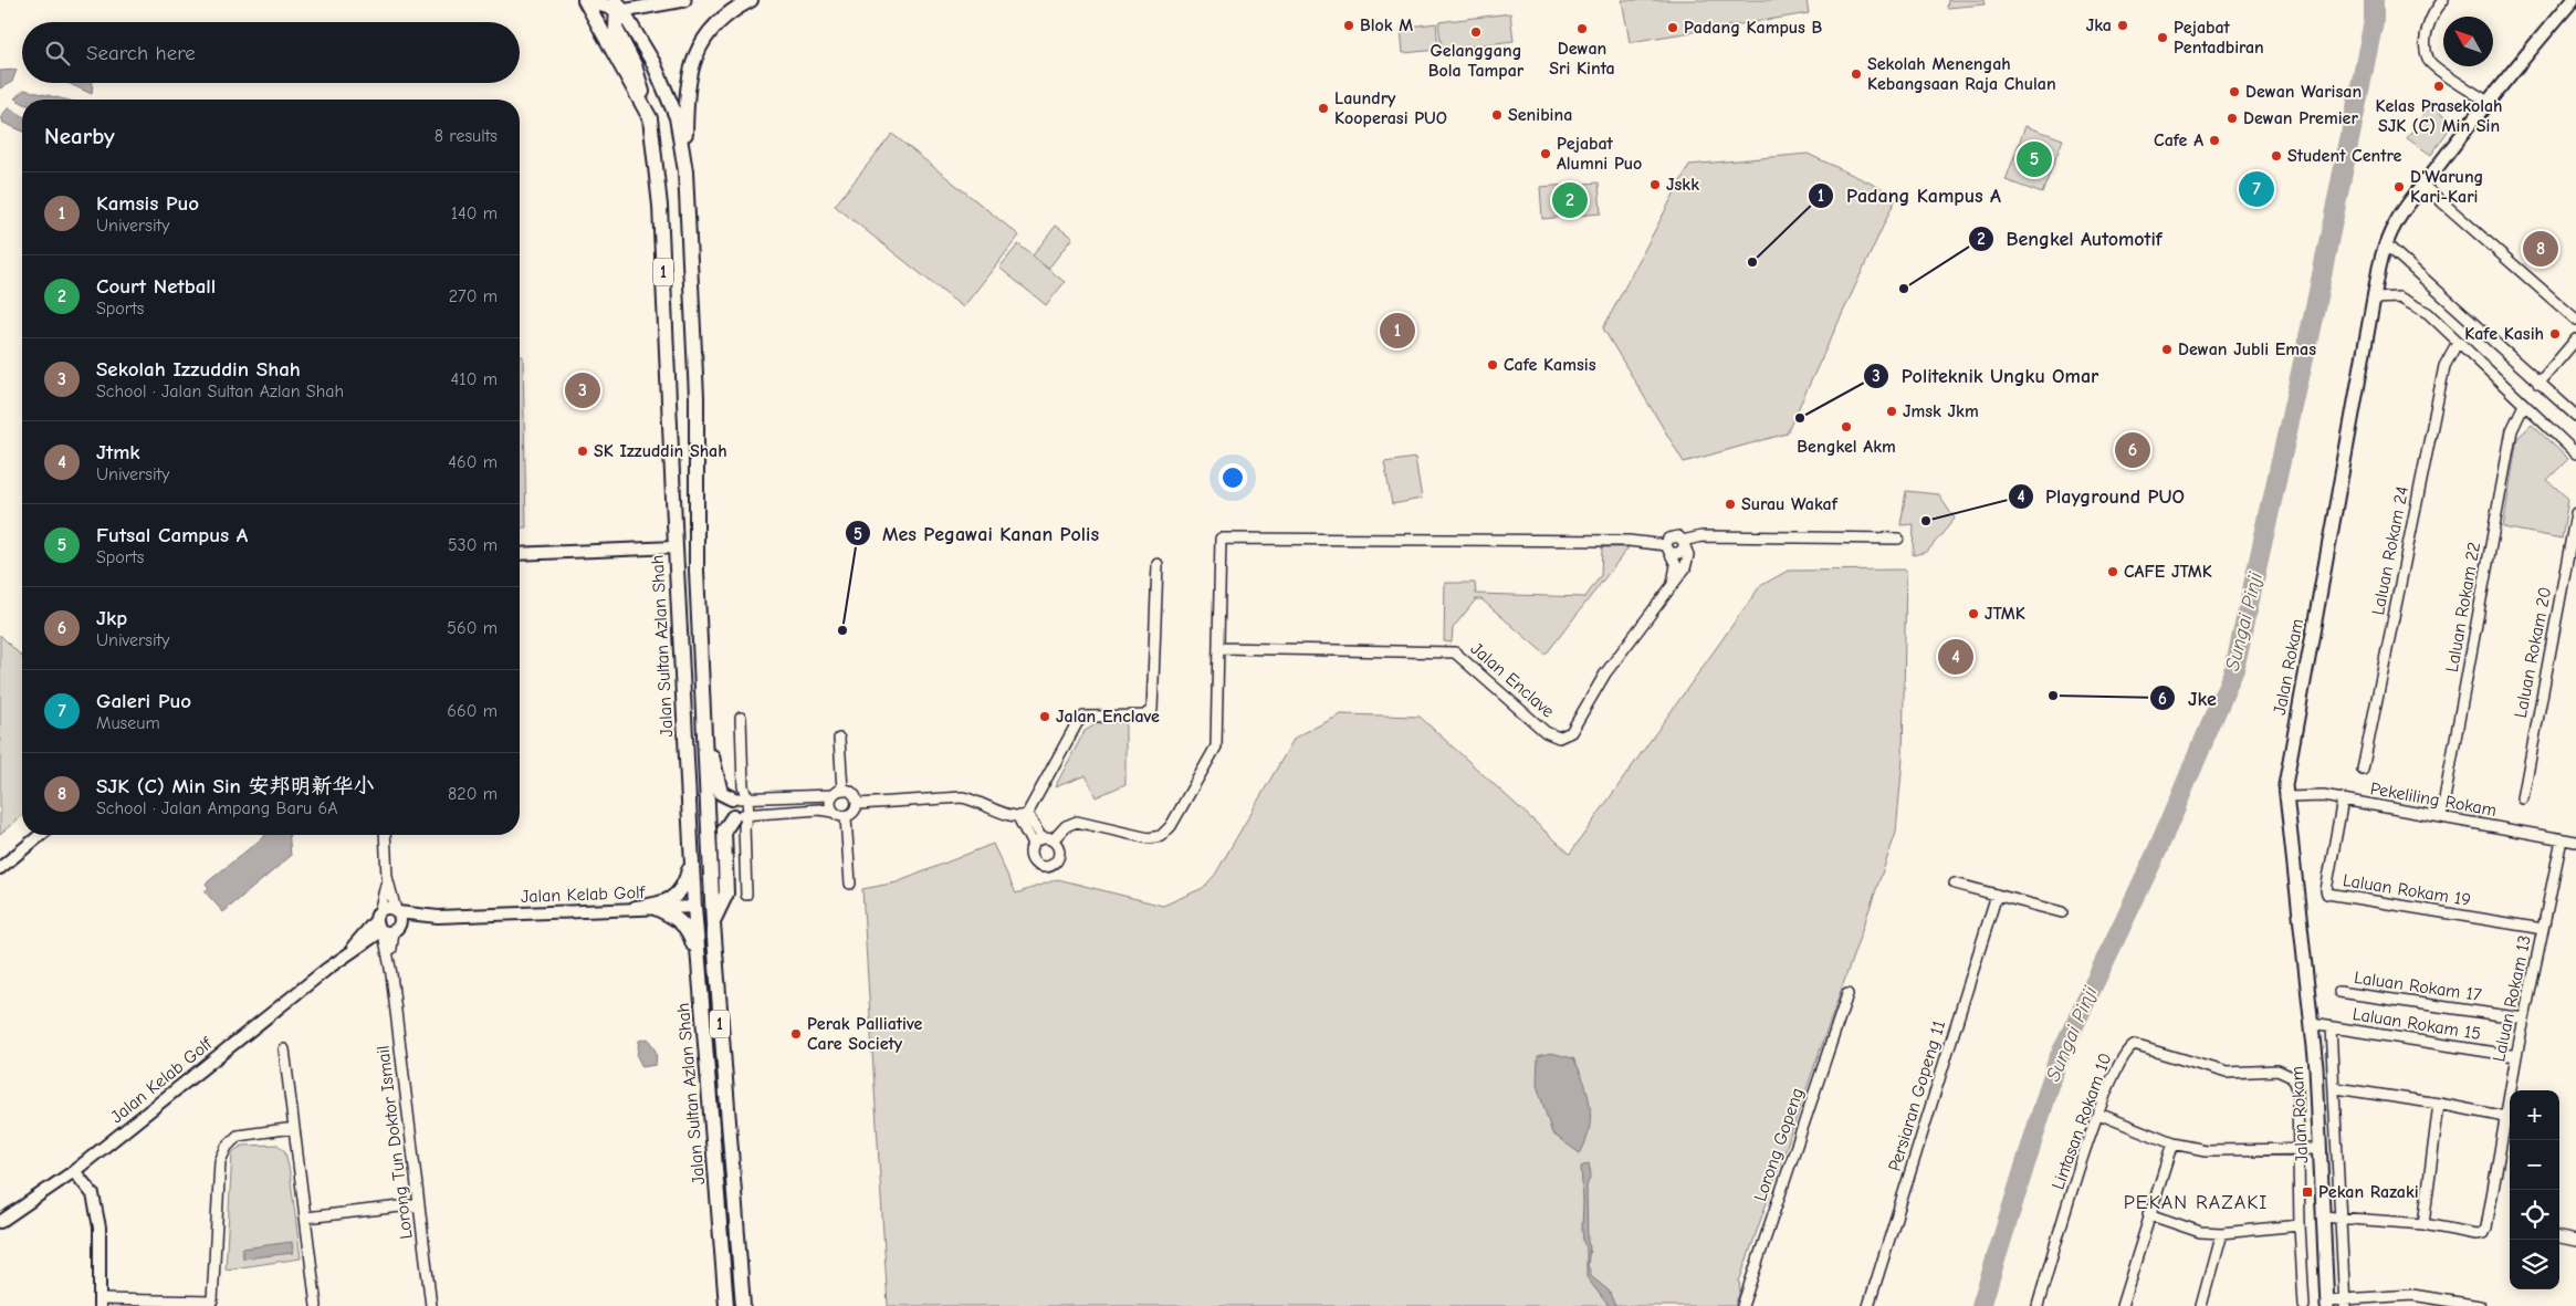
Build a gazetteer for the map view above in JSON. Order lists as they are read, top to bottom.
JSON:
{
  "streets": {
    "main road": ["1", "Jalan Sultan Azlan Shah", "Jalan Rokam"],
    "street": [
      "Laluan Rokam 24",
      "Laluan Rokam 22",
      "Laluan Rokam 20",
      "Jalan Enclave",
      "Pekeliling Rokam",
      "Laluan Rokam 19",
      "Jalan Kelab Golf",
      "Laluan Rokam 17",
      "Laluan Rokam 13",
      "Laluan Rokam 15",
      "Persiaran Gopeng 11",
      "Lintasan Rokam 10",
      "Lorong Tun Doktor Ismail",
      "Lorong Gopeng"
    ]
  },
  "crossings": [
    ["Laluan Rokam 22", "Pekeliling Rokam"],
    ["Jalan Sultan Azlan Shah", "Jalan Kelab Golf"],
    ["Jalan Rokam", "Pekeliling Rokam"],
    ["Jalan Rokam", "Laluan Rokam 13"],
    ["Jalan Rokam", "Laluan Rokam 15"],
    ["Jalan Rokam", "Lintasan Rokam 10"],
    ["Pekeliling Rokam", "Laluan Rokam 19"],
    ["Pekeliling Rokam", "Laluan Rokam 13"],
    ["Laluan Rokam 19", "Laluan Rokam 13"],
    ["Jalan Kelab Golf", "Lorong Tun Doktor Ismail"],
    ["Laluan Rokam 17", "Laluan Rokam 13"],
    ["Laluan Rokam 13", "Laluan Rokam 15"]
  ],
  "districts": ["PEKAN RAZAKI"],
  "water": ["Sungai Pinji"],
  "places": {
    "other": [
      "Blok M",
      "Jka",
      "Padang Kampus B",
      "Dewan Sri Kinta",
      "Gelanggang Bola Tampar",
      "Pejabat Pentadbiran",
      "Sekolah Menengah Kebangsaan Raja Chulan",
      "Kelas Prasekolah SJK (C) Min Sin",
      "Dewan Warisan",
      "Laundry Kooperasi PUO",
      "Senibina",
      "Dewan Premier",
      "Cafe A",
      "Pejabat Alumni Puo",
      "Student Centre",
      "Jskk",
      "D'Warung Kari-Kari",
      "Padang Kampus A",
      "Bengkel Automotif",
      "Kafe Kasih",
      "Dewan Jubli Emas",
      "Cafe Kamsis",
      "Jmsk Jkm",
      "Politeknik Ungku Omar",
      "Bengkel Akm",
      "SK Izzuddin Shah",
      "Surau Wakaf",
      "Playground PUO",
      "CAFE JTMK",
      "JTMK",
      "Mes Pegawai Kanan Polis",
      "Jke",
      "Jalan Enclave",
      "Perak Palliative Care Society"
    ],
    "transit": ["Pekan Razaki"]
  },
  "north": "top left",
  "page": {
    "search": "Search here",
    "heading": ["Nearby", "8 results"],
    "pins": [
      "5",
      "7",
      "2",
      "8",
      "1",
      "3",
      "6",
      "4"
    ],
    "list": [
      {
        "mark": "1",
        "name": "Kamsis Puo",
        "note": "University",
        "value": "140 m"
      },
      {
        "mark": "2",
        "name": "Court Netball",
        "note": "Sports",
        "value": "270 m"
      },
      {
        "mark": "3",
        "name": "Sekolah Izzuddin Shah",
        "note": "School · Jalan Sultan Azlan Shah",
        "value": "410 m"
      },
      {
        "mark": "4",
        "name": "Jtmk",
        "note": "University",
        "value": "460 m"
      },
      {
        "mark": "5",
        "name": "Futsal Campus A",
        "note": "Sports",
        "value": "530 m"
      },
      {
        "mark": "6",
        "name": "Jkp",
        "note": "University",
        "value": "560 m"
      },
      {
        "mark": "7",
        "name": "Galeri Puo",
        "note": "Museum",
        "value": "660 m"
      },
      {
        "mark": "8",
        "name": "SJK (C) Min Sin 安邦明新华小",
        "note": "School · Jalan Ampang Baru 6A",
        "value": "820 m"
      }
    ],
    "map_buttons": ["+", "−"]
  }
}
